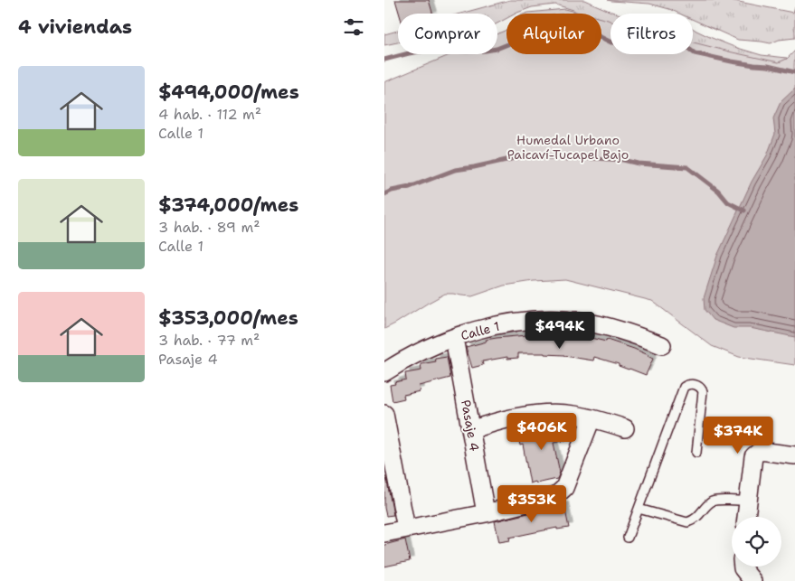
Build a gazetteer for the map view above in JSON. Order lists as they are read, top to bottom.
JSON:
{
  "streets": {
    "street": ["Calle 1", "Pasaje 4"]
  },
  "crossings": [
    ["Calle 1", "Pasaje 4"]
  ],
  "parks": ["Humedal Urbano Paicaví-Tucapel Bajo"],
  "page": {
    "heading": "4 viviendas",
    "chip": ["Comprar", "Alquilar", "Filtros"],
    "list": [
      {
        "name": "$494,000/mes",
        "note": "4 hab. · 112 m² · Calle 1"
      },
      {
        "name": "$374,000/mes",
        "note": "3 hab. · 89 m² · Calle 1"
      },
      {
        "name": "$353,000/mes",
        "note": "3 hab. · 77 m² · Pasaje 4"
      }
    ],
    "price": [
      "$494K",
      "$406K",
      "$374K",
      "$353K"
    ]
  }
}
